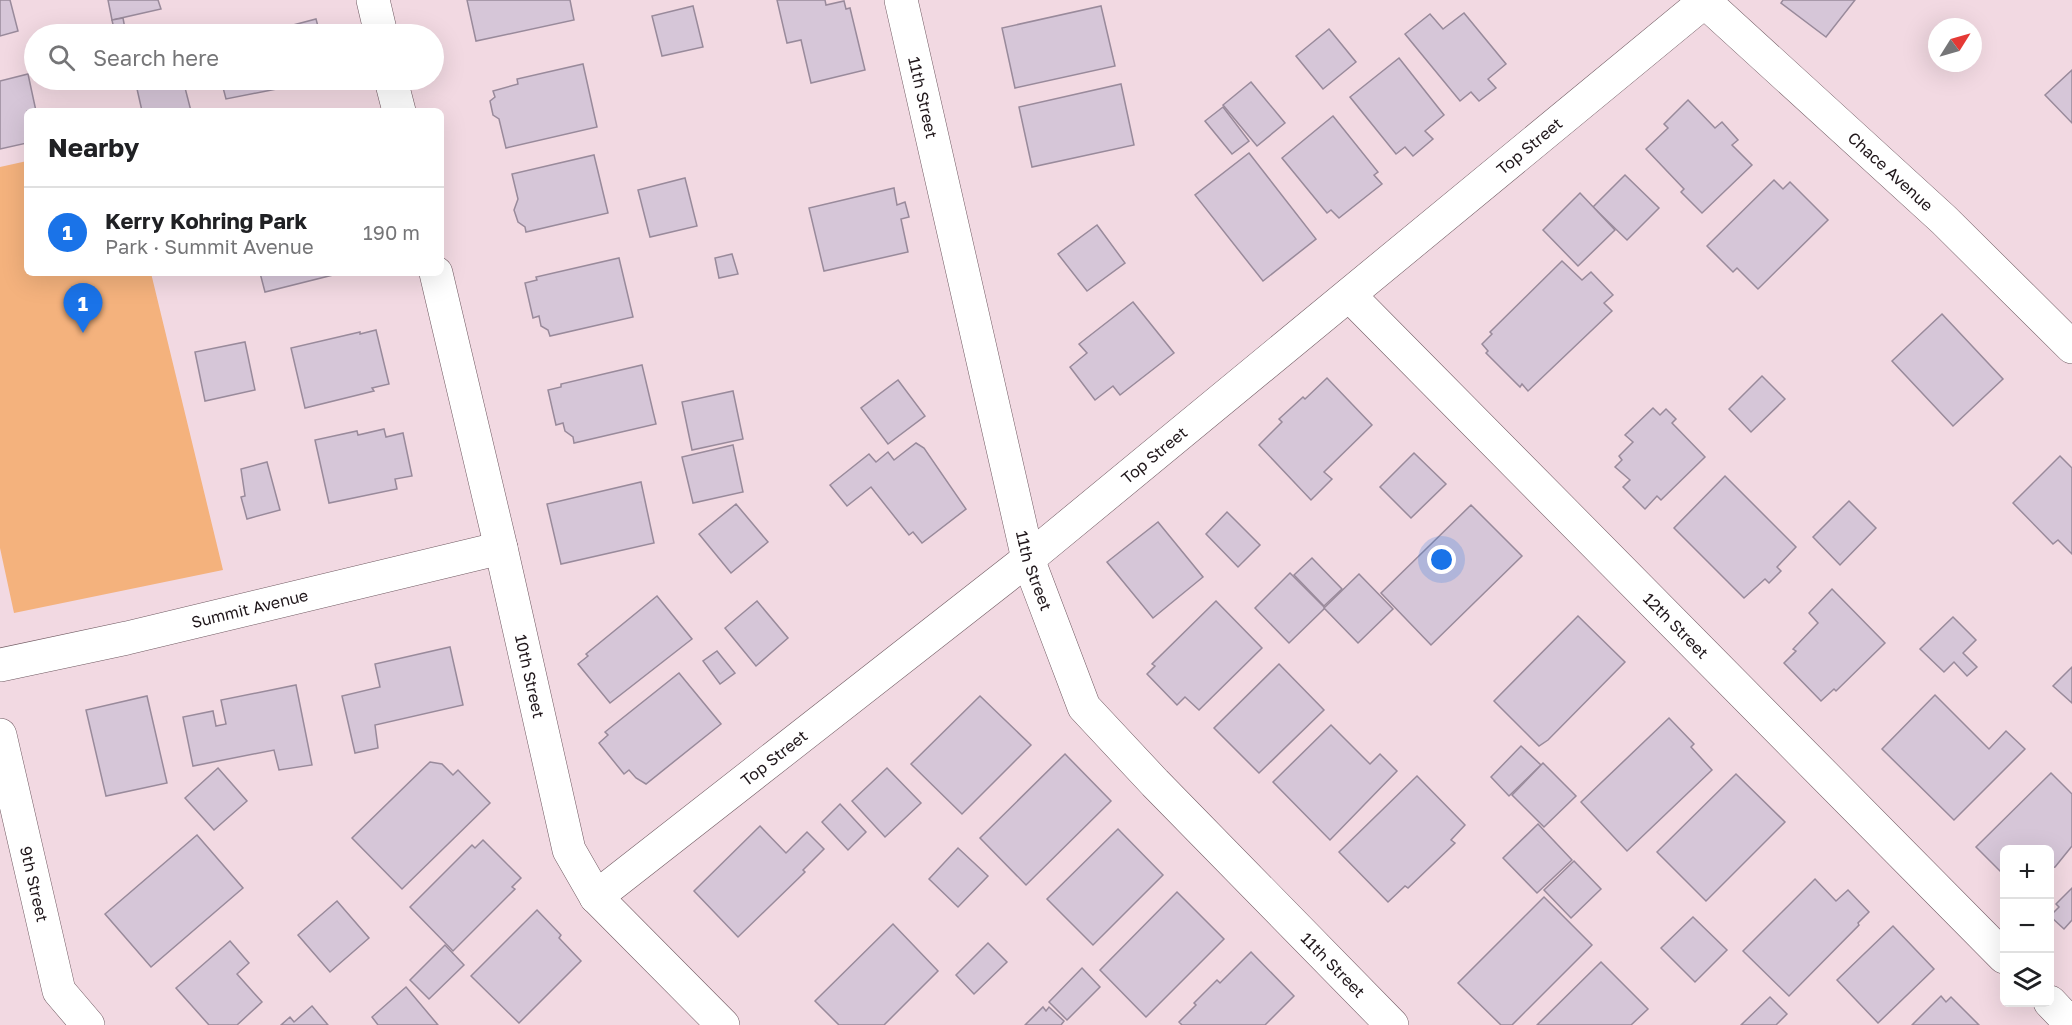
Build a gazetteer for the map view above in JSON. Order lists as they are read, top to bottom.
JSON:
{
  "streets": {
    "street": [
      "11th Street",
      "Top Street",
      "Chace Avenue",
      "Summit Avenue",
      "12th Street",
      "10th Street",
      "9th Street"
    ]
  },
  "crossings": [
    ["11th Street", "Top Street"],
    ["Top Street", "Chace Avenue"],
    ["Top Street", "12th Street"],
    ["Top Street", "10th Street"],
    ["Summit Avenue", "10th Street"]
  ],
  "north": "top right",
  "page": {
    "search": "Search here",
    "heading": "Nearby",
    "list": [
      {
        "mark": "1",
        "name": "Kerry Kohring Park",
        "note": "Park · Summit Avenue",
        "value": "190 m"
      }
    ],
    "pins": "1",
    "map_buttons": ["+", "−"]
  }
}
